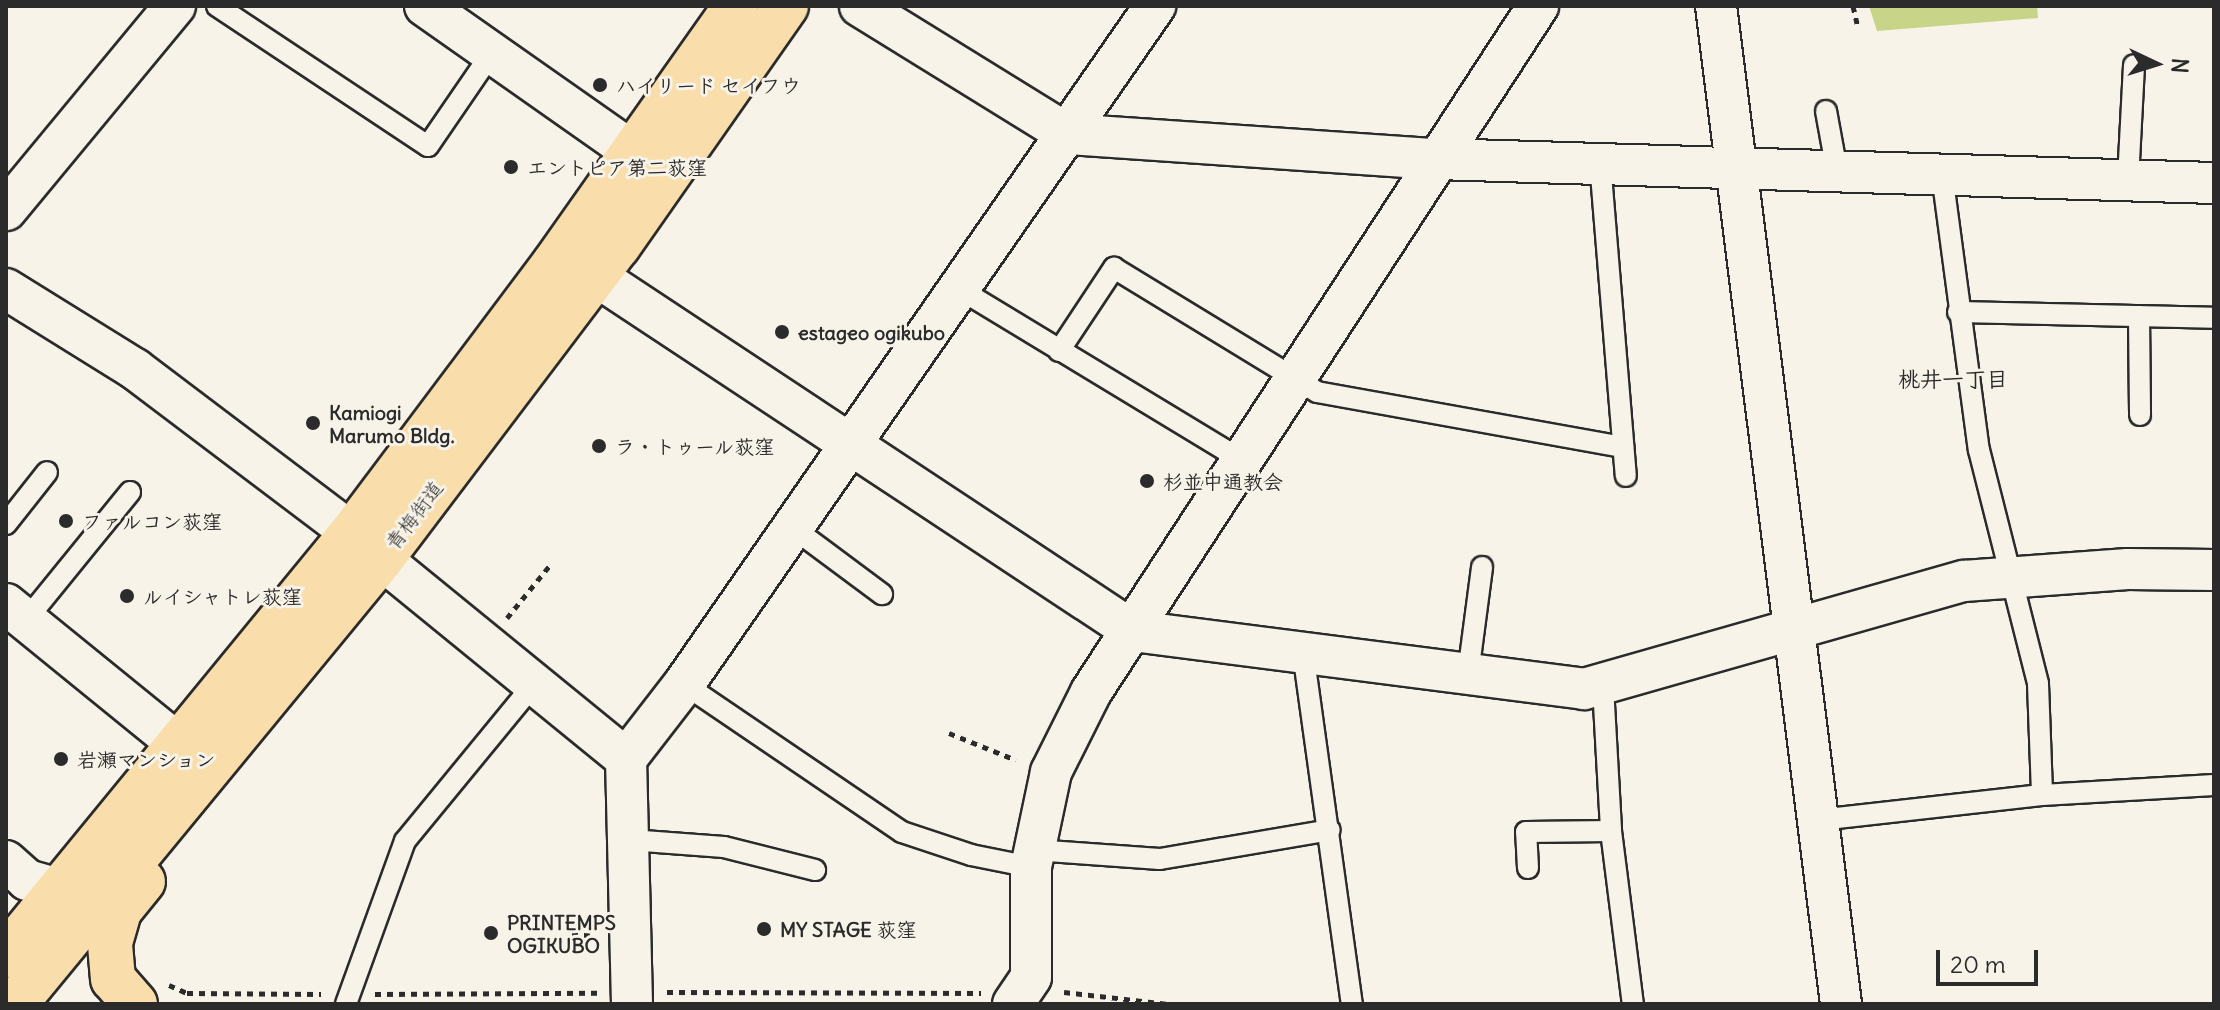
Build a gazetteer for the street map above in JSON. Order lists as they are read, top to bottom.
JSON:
{
  "streets": {
    "main road": ["青梅街道"]
  },
  "districts": ["桃井一丁目"],
  "places": [
    "ハイリード セイフウ",
    "エントピア第二荻窪",
    "estageo ogikubo",
    "Kamiogi Marumo Bldg.",
    "ラ・トゥール荻窪",
    "杉並中通教会",
    "ファルコン荻窪",
    "ルイシャトレ荻窪",
    "岩瀬マンション",
    "MY STAGE 荻窪",
    "PRINTEMPS OGIKUBO"
  ],
  "scale_bar": "20 m",
  "north": "right"
}
